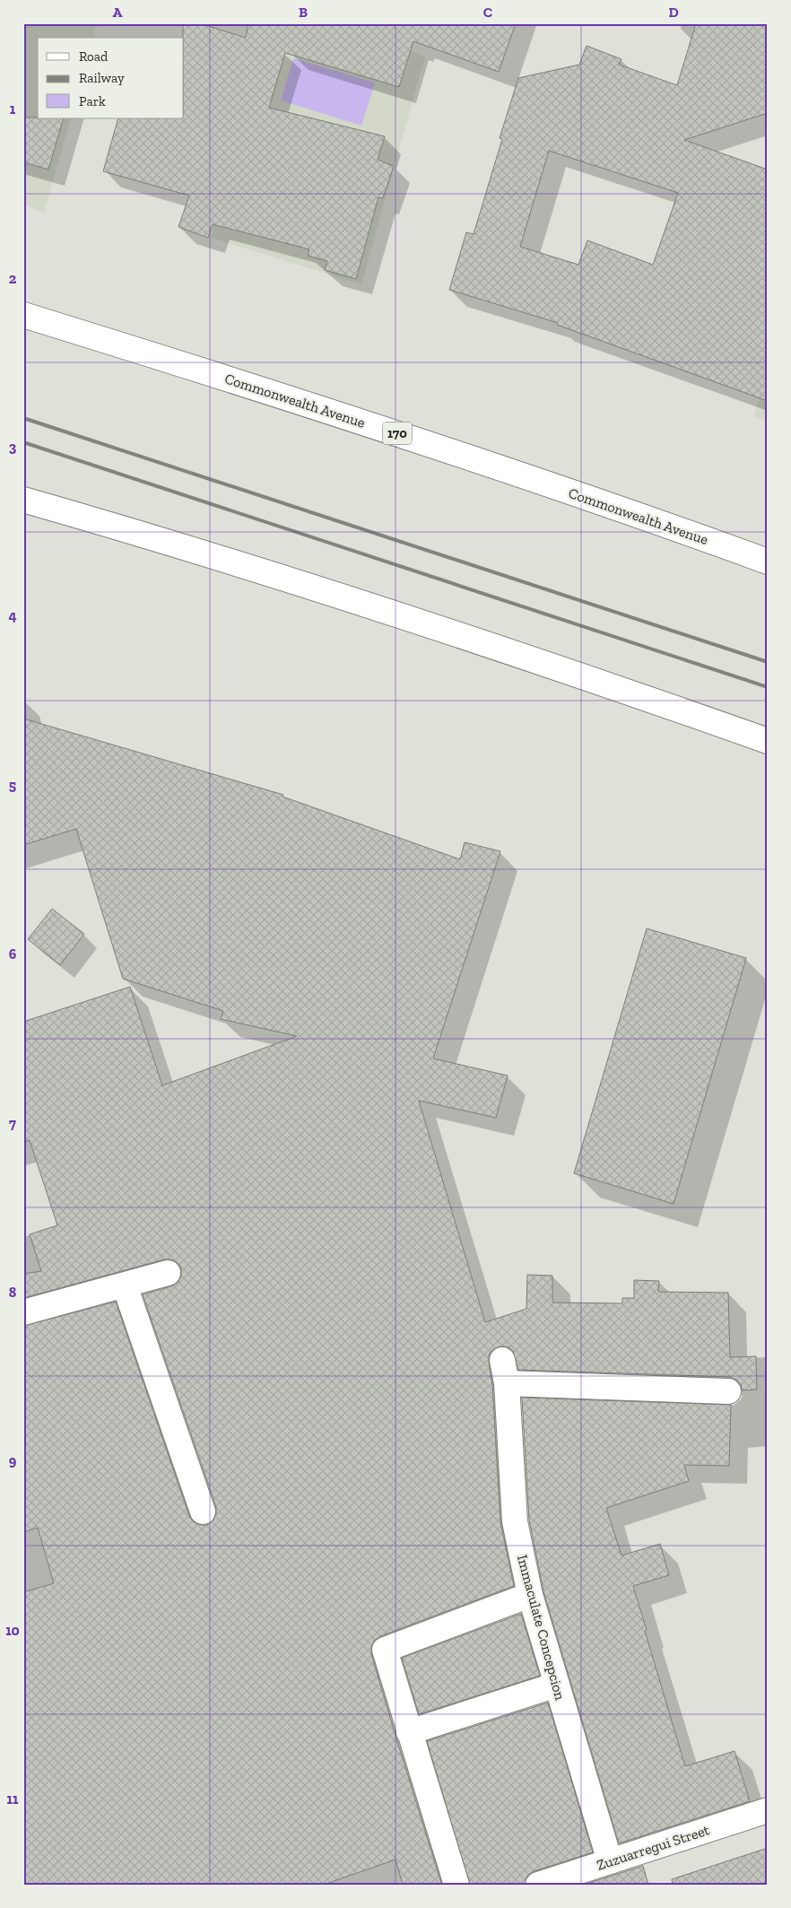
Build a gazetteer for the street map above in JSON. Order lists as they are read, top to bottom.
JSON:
{
  "streets": {
    "street": [
      "Commonwealth Avenue",
      "170",
      "Immaculate Concepcion",
      "Zuzuarregui Street"
    ]
  },
  "crossings": [
    ["Immaculate Concepcion", "Zuzuarregui Street"]
  ],
  "legend": ["Road", "Railway", "Park"],
  "grid": {
    "columns": [
      "A",
      "B",
      "C",
      "D"
    ],
    "rows": [
      "1",
      "2",
      "3",
      "4",
      "5",
      "6",
      "7",
      "8",
      "9",
      "10",
      "11"
    ]
  }
}
